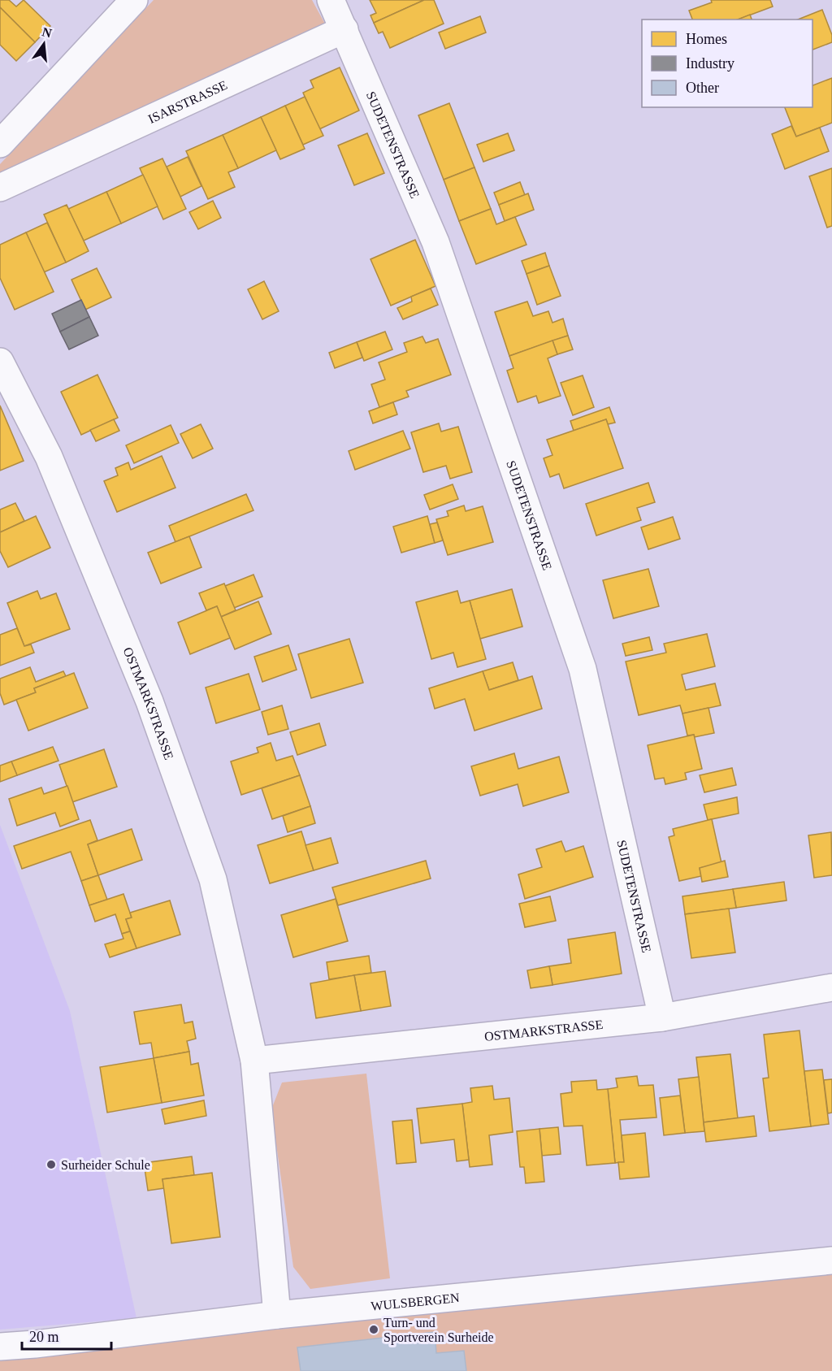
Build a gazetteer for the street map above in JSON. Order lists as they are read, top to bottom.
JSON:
{
  "streets": {
    "street": [
      "ISARSTRASSE",
      "SUDETENSTRASSE",
      "OSTMARKSTRASSE",
      "WULSBERGEN"
    ]
  },
  "crossings": [
    ["ISARSTRASSE", "SUDETENSTRASSE"],
    ["SUDETENSTRASSE", "OSTMARKSTRASSE"],
    ["OSTMARKSTRASSE", "WULSBERGEN"]
  ],
  "places": ["Surheider Schule", "Turn- und Sportverein Surheide"],
  "legend": ["Homes", "Industry", "Other"],
  "scale_bar": "20 m",
  "north": "top"
}
